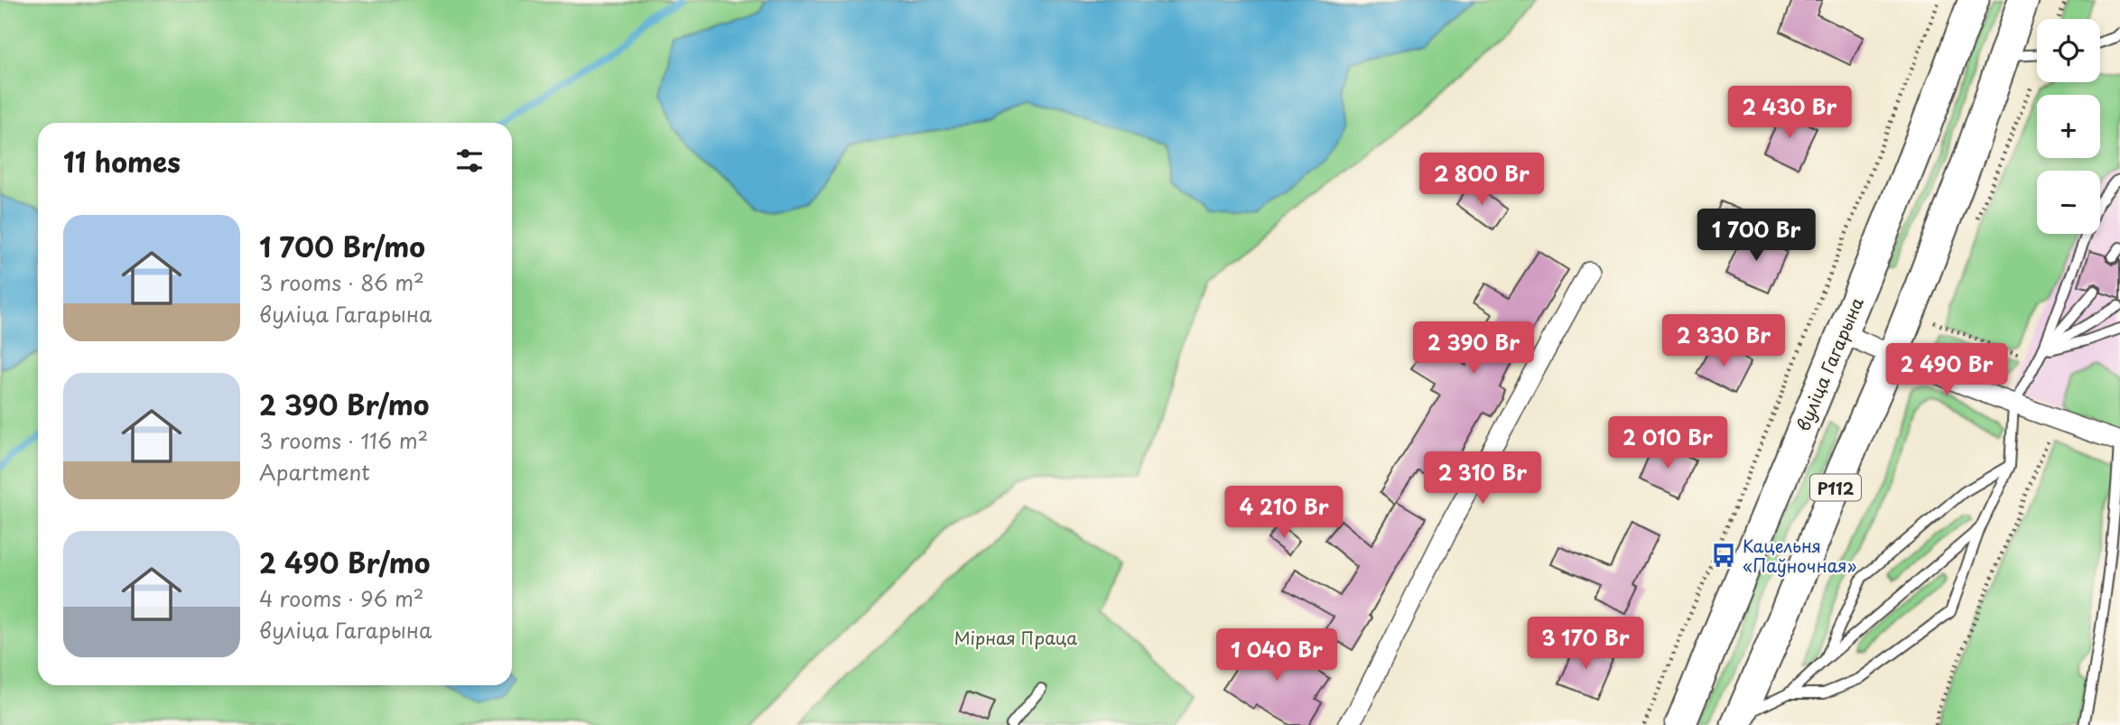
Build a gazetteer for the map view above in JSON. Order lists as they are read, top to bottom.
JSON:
{
  "streets": {
    "main road": ["вуліца Гагарына", "Р112"]
  },
  "parks": ["Мірная Праца"],
  "places": {
    "bus stop": ["Кацельня «Паўночная»"]
  },
  "page": {
    "map_buttons": ["+", "−"],
    "price": [
      "2 430 Br",
      "2 800 Br",
      "1 700 Br",
      "2 330 Br",
      "2 390 Br",
      "2 490 Br",
      "2 010 Br",
      "2 310 Br",
      "4 210 Br",
      "3 170 Br",
      "1 040 Br"
    ],
    "heading": "11 homes",
    "list": [
      {
        "name": "1 700 Br/mo",
        "note": "3 rooms · 86 m² · вуліца Гагарына"
      },
      {
        "name": "2 390 Br/mo",
        "note": "3 rooms · 116 m² · Apartment"
      },
      {
        "name": "2 490 Br/mo",
        "note": "4 rooms · 96 m² · вуліца Гагарына"
      }
    ]
  }
}
